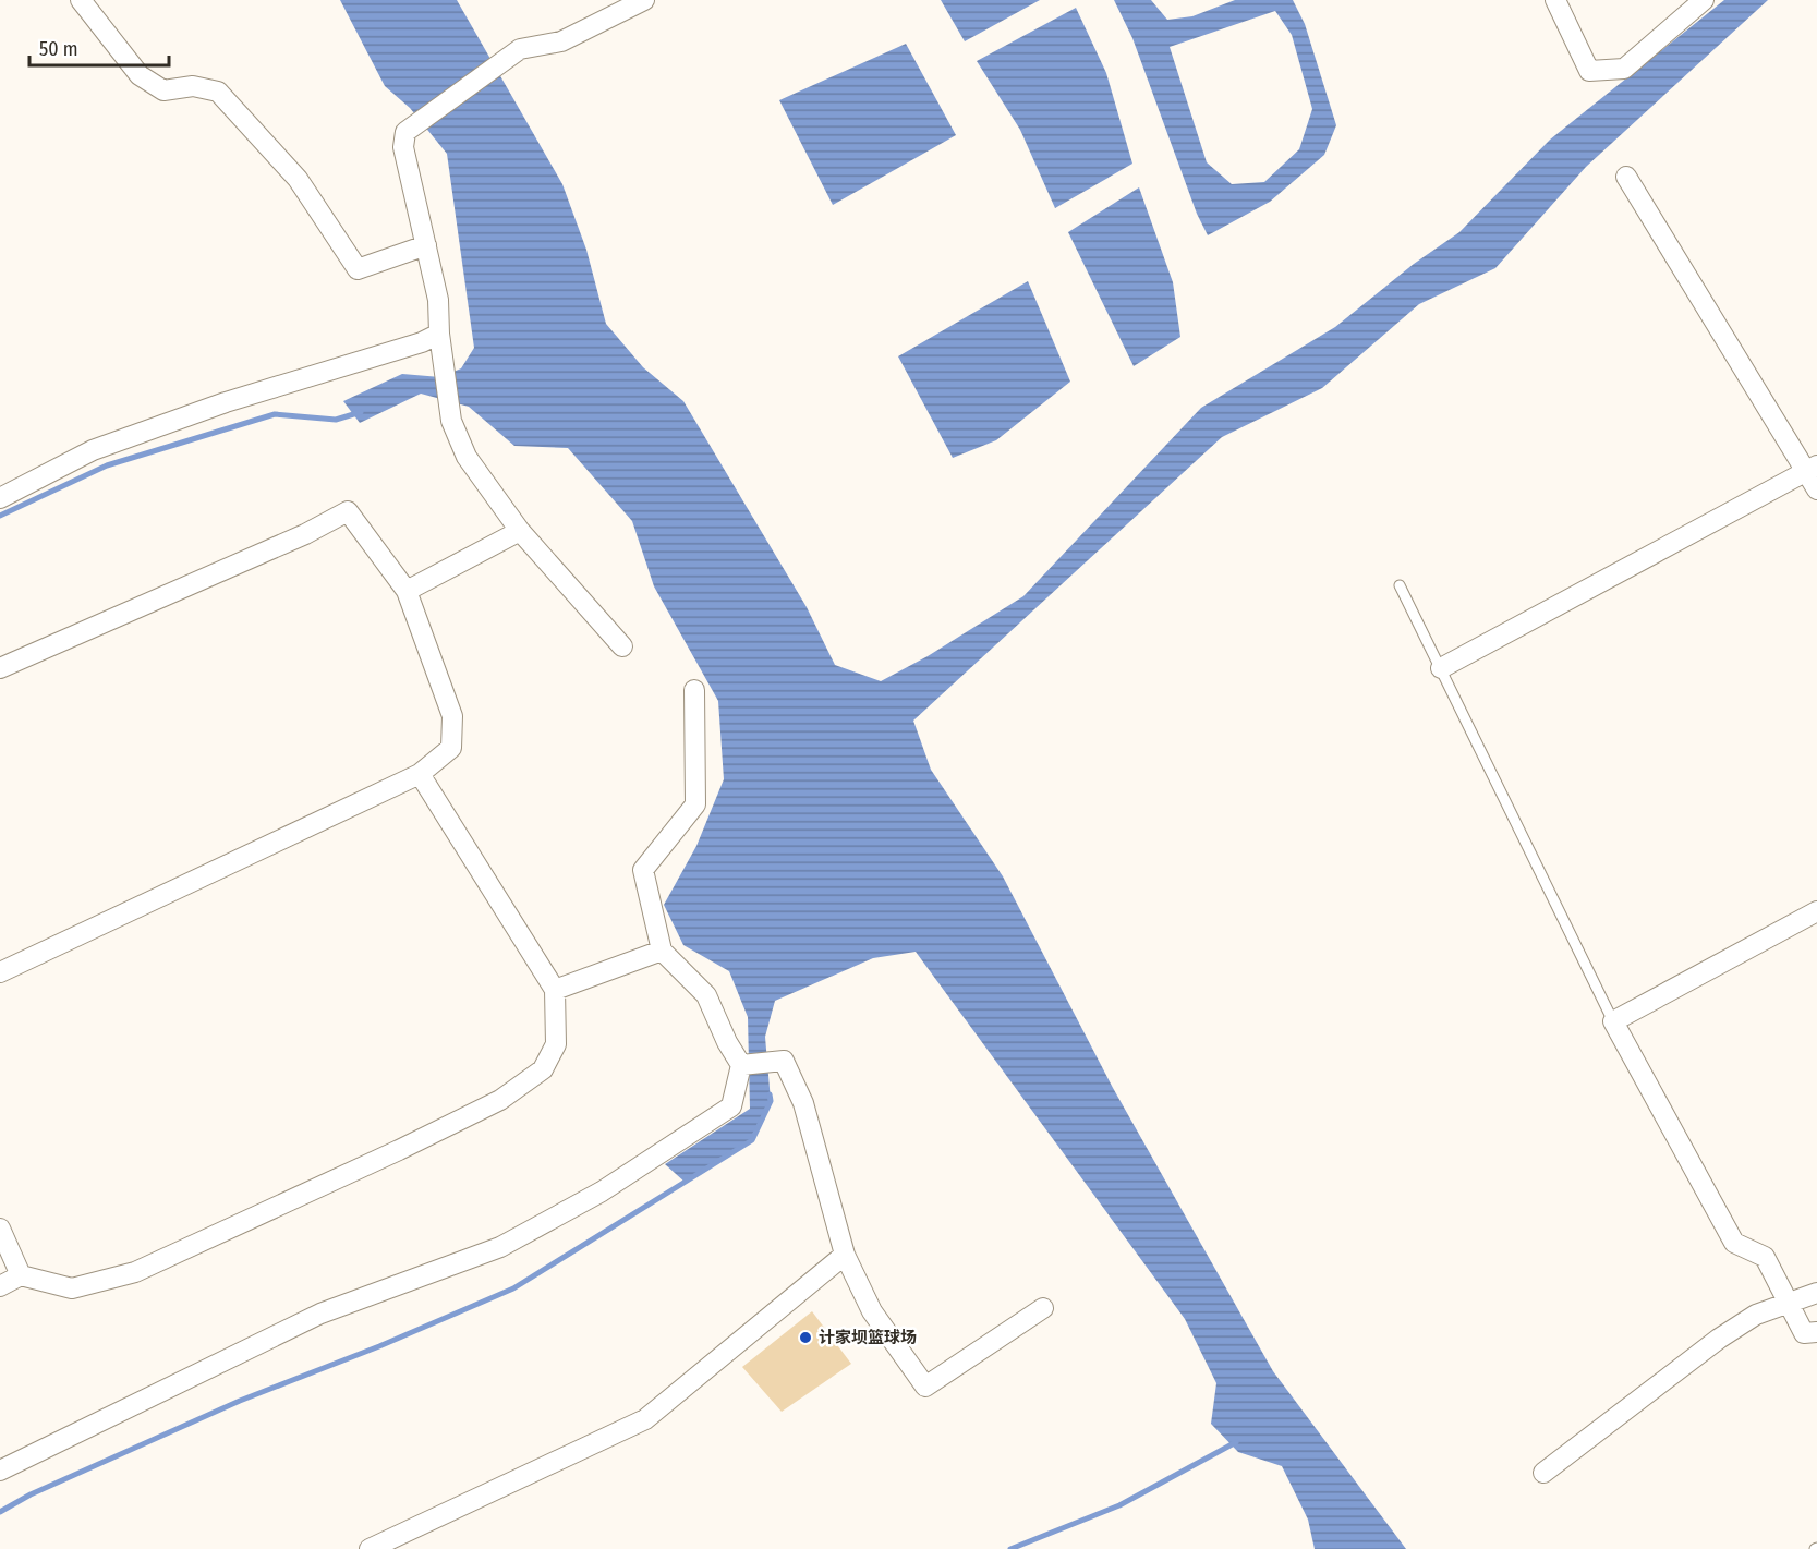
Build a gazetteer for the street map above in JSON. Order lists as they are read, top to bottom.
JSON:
{
  "places": ["计家坝篮球场"],
  "scale_bar": "50 m"
}
